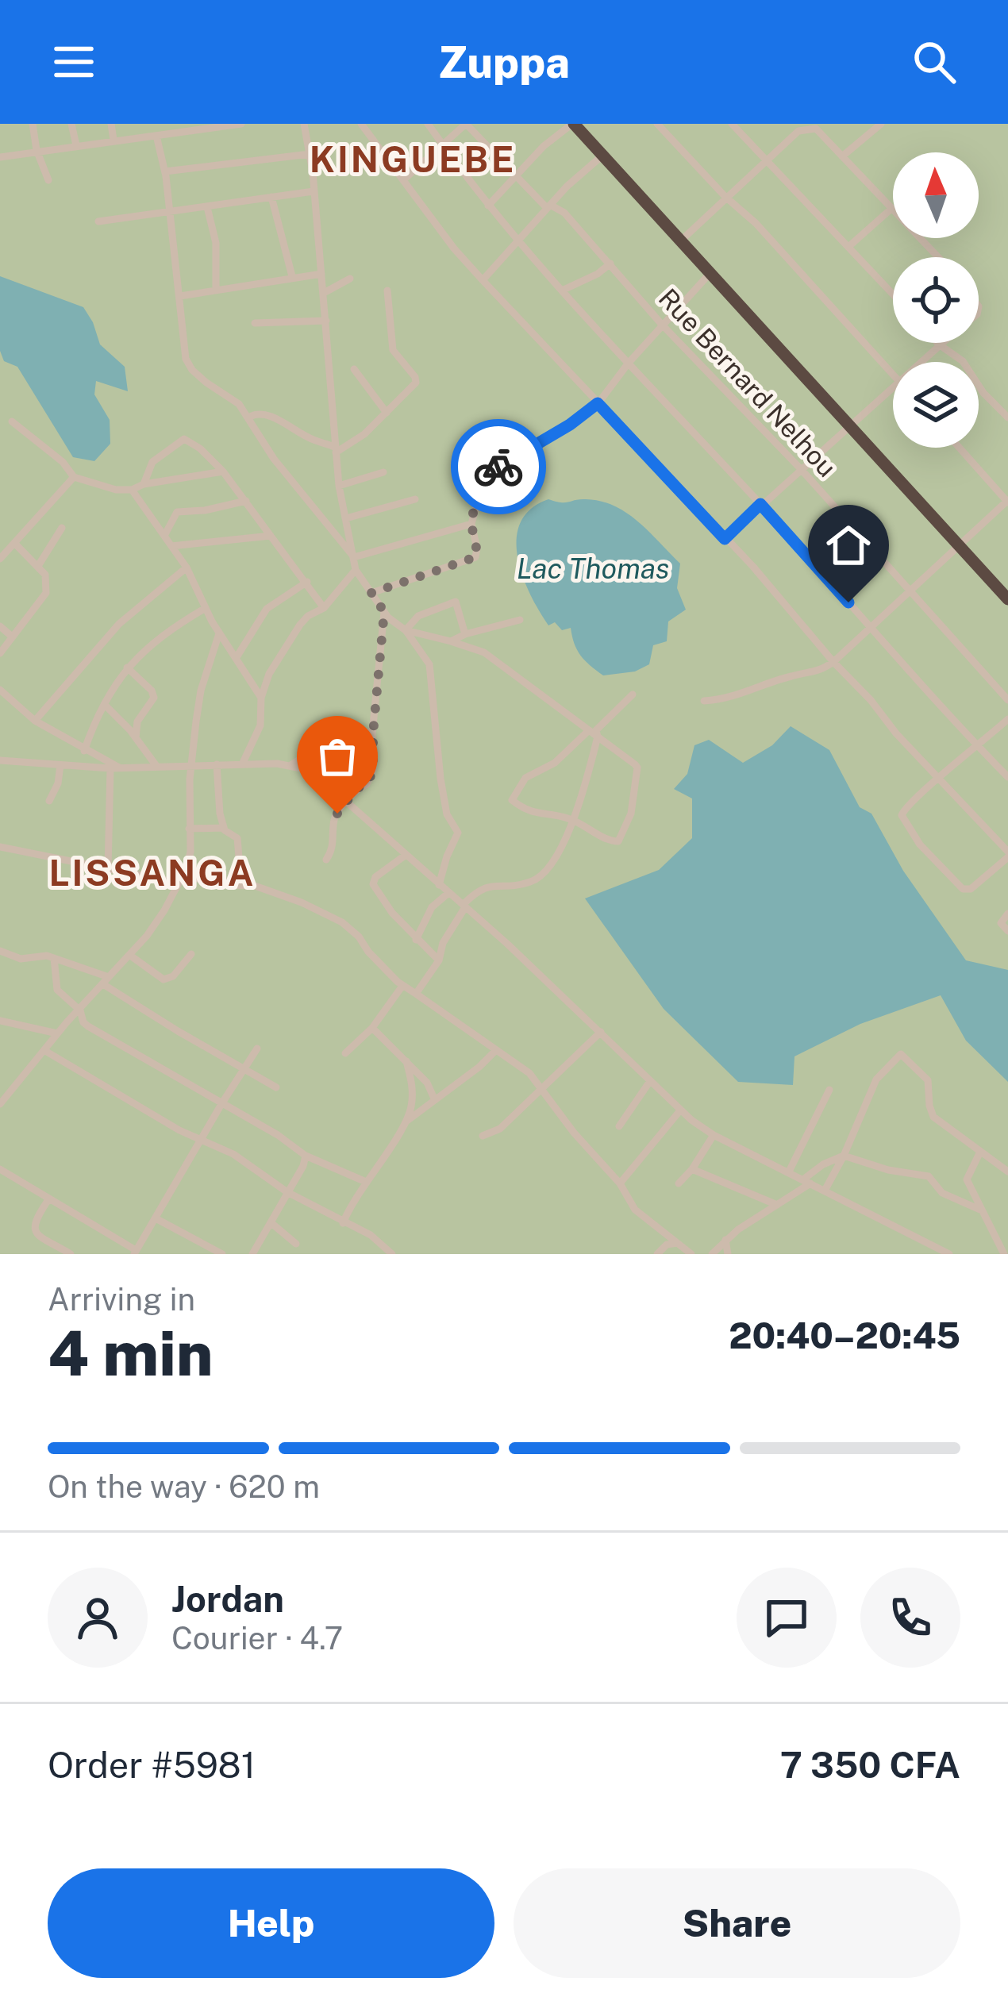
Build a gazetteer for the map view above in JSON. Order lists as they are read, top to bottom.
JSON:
{
  "streets": {
    "street": ["Rue Bernard Nelhou"]
  },
  "districts": ["KINGUEBE", "LISSANGA"],
  "water": ["Lac Thomas"],
  "north": "top",
  "page": {
    "header": "Zuppa",
    "heading": ["4 min", "Arriving in", "20:40–20:45"],
    "panel": [
      "Jordan",
      "Courier · 4.7",
      "Order #5981",
      "7 350 CFA"
    ],
    "bar": "On the way · 620 m",
    "buttons": ["Help", "Share"]
  }
}
